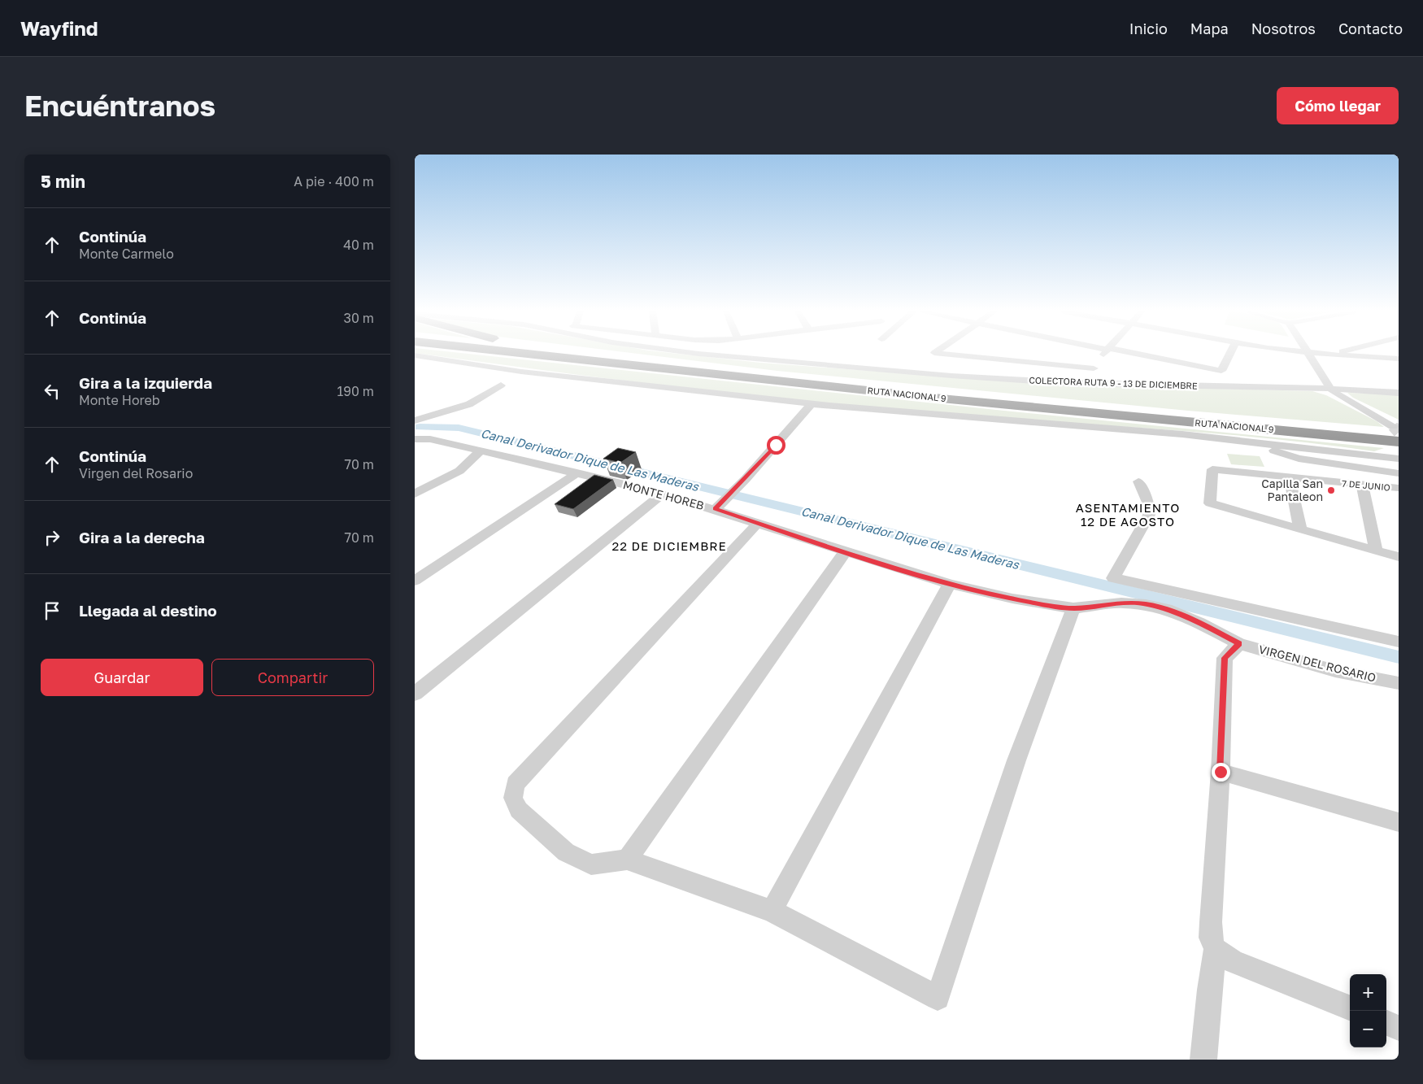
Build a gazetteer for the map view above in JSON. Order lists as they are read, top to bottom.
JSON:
{
  "streets": {
    "highway": ["RUTA NACIONAL 9"],
    "street": [
      "COLECTORA RUTA 9 - 13 DE DICIEMBRE",
      "7 DE JUNIO",
      "MONTE HOREB",
      "VIRGEN DEL ROSARIO"
    ]
  },
  "crossings": [
    ["MONTE HOREB", "VIRGEN DEL ROSARIO"]
  ],
  "districts": ["ASENTAMIENTO 12 DE AGOSTO", "22 DE DICIEMBRE"],
  "water": ["Canal Derivador Dique de Las Maderas"],
  "places": ["Capilla San Pantaleon"],
  "page": {
    "header": "Wayfind",
    "nav": [
      "Inicio",
      "Mapa",
      "Nosotros",
      "Contacto"
    ],
    "buttons": [
      "Cómo llegar",
      ["Guardar", "Compartir"]
    ],
    "title": "Encuéntranos",
    "heading": ["5 min", "A pie · 400 m"],
    "list": [
      ["Continúa", "Monte Carmelo", "40 m"],
      ["Continúa", "30 m"],
      ["Gira a la izquierda", "Monte Horeb", "190 m"],
      ["Continúa", "Virgen del Rosario", "70 m"],
      ["Gira a la derecha", "70 m"],
      "Llegada al destino"
    ],
    "map_buttons": ["+", "−"]
  }
}
